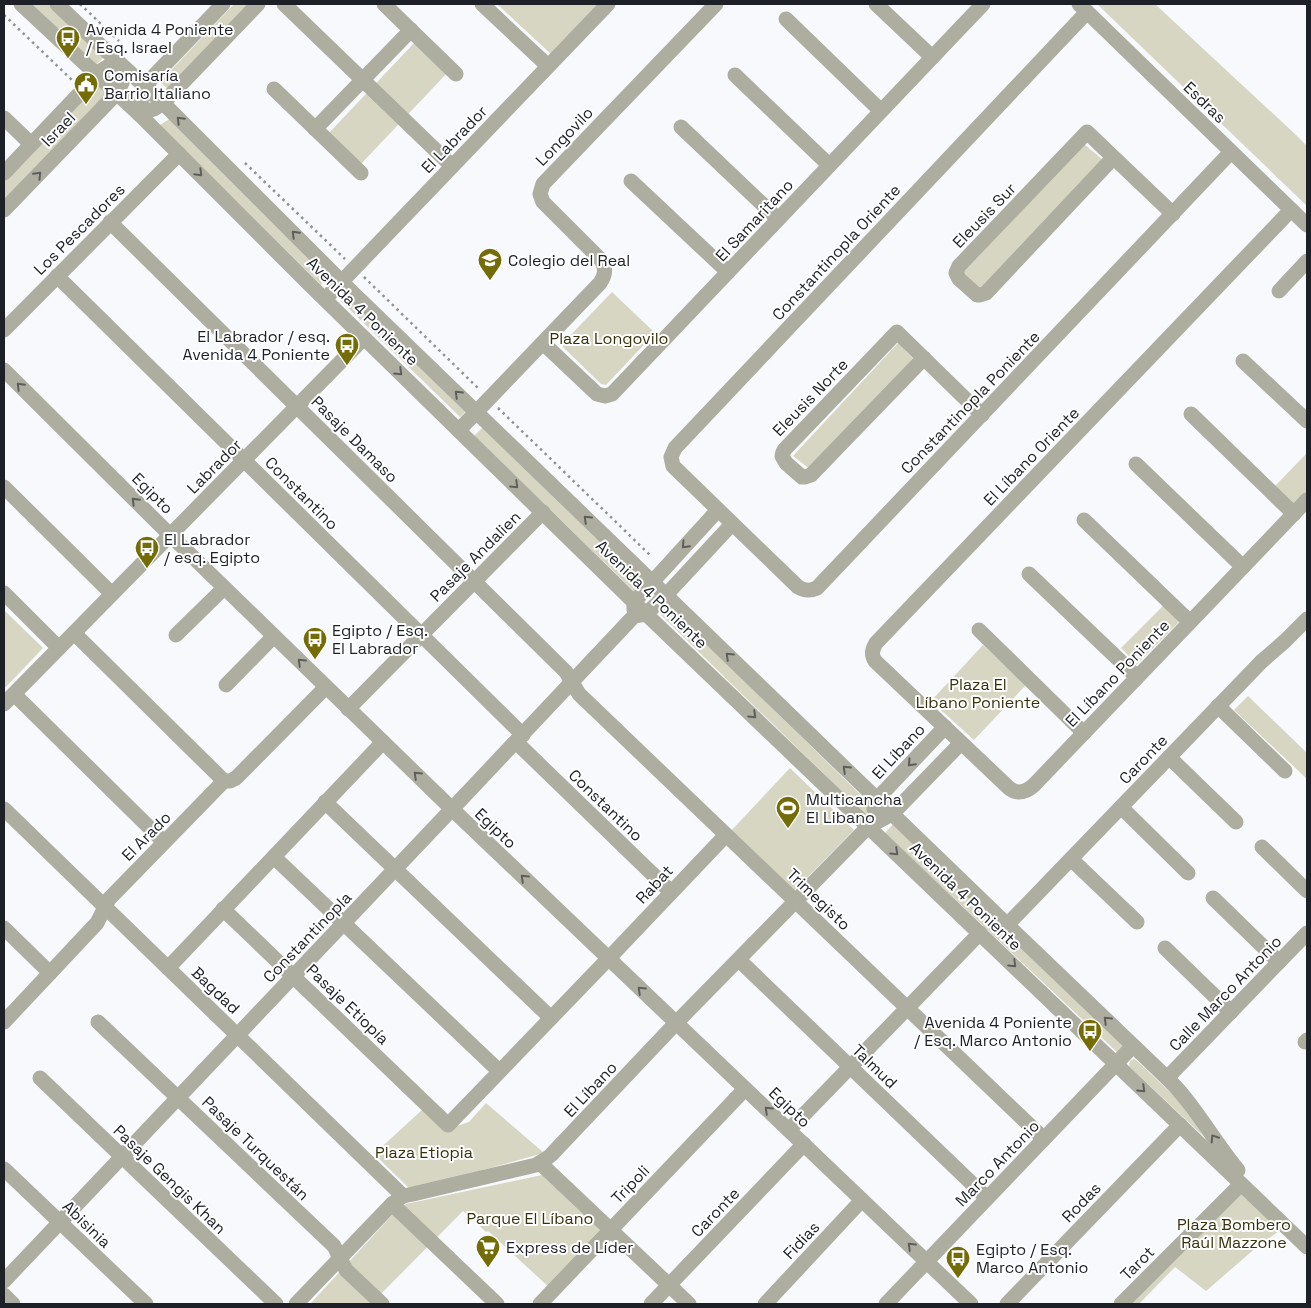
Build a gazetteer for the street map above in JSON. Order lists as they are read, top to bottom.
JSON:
{
  "streets": {
    "street": [
      "Esdras",
      "Israel",
      "Longovilo",
      "El Labrador",
      "Eleusis Sur",
      "El Samaritano",
      "Los Pescadores",
      "Constantinopla Oriente",
      "Avenida 4 Poniente",
      "Eleusis Norte",
      "Constantinopla Poniente",
      "Pasaje Damaso",
      "El Líbano Oriente",
      "Labrador",
      "Egipto",
      "Constantino",
      "Pasaje Andalien",
      "El Líbano Poniente",
      "El Líbano",
      "Caronte",
      "El Arado",
      "Rabat",
      "Trimegisto",
      "Constantinopla",
      "Bagdad",
      "Calle Marco Antonio",
      "Pasaje Etiopía",
      "Talmud",
      "Pasaje Turquestán",
      "Marco Antonio",
      "Pasaje Gengis Khan",
      "Tripoli",
      "Rodas",
      "Abisinia",
      "Fidias",
      "Tarot"
    ]
  },
  "crossings": [
    ["Esdras", "Constantinopla Oriente"],
    ["Esdras", "Constantinopla Poniente"],
    ["Esdras", "El Líbano Oriente"],
    ["Israel", "Avenida 4 Poniente"],
    ["Longovilo", "El Samaritano"],
    ["Longovilo", "Avenida 4 Poniente"],
    ["El Labrador", "Avenida 4 Poniente"],
    ["Eleusis Sur", "Constantinopla Poniente"],
    ["Los Pescadores", "Avenida 4 Poniente"],
    ["Los Pescadores", "Pasaje Damaso"],
    ["Los Pescadores", "Constantino"],
    ["Constantinopla Oriente", "Constantinopla Poniente"],
    ["Constantinopla Oriente", "Constantinopla"],
    ["Avenida 4 Poniente", "Labrador"],
    ["Avenida 4 Poniente", "Pasaje Andalien"],
    ["Avenida 4 Poniente", "El Líbano"],
    ["Avenida 4 Poniente", "Caronte"],
    ["Avenida 4 Poniente", "Constantinopla"],
    ["Avenida 4 Poniente", "Calle Marco Antonio"],
    ["Avenida 4 Poniente", "Marco Antonio"],
    ["Avenida 4 Poniente", "Rodas"],
    ["Avenida 4 Poniente", "Tarot"],
    ["Eleusis Norte", "Constantinopla Poniente"],
    ["Constantinopla Poniente", "Constantinopla"],
    ["Pasaje Damaso", "Labrador"],
    ["Pasaje Damaso", "Pasaje Andalien"],
    ["Pasaje Damaso", "Trimegisto"],
    ["Pasaje Damaso", "Constantinopla"],
    ["El Líbano Oriente", "El Líbano Poniente"],
    ["El Líbano Oriente", "El Líbano"],
    ["Labrador", "Egipto"],
    ["Labrador", "Constantino"],
    ["Egipto", "Pasaje Andalien"],
    ["Egipto", "El Líbano"],
    ["Egipto", "Caronte"],
    ["Egipto", "El Arado"],
    ["Egipto", "Rabat"],
    ["Egipto", "Constantinopla"],
    ["Egipto", "Marco Antonio"],
    ["Egipto", "Tripoli"],
    ["Egipto", "Fidias"],
    ["Constantino", "Pasaje Andalien"],
    ["Constantino", "Rabat"],
    ["Constantino", "Constantinopla"],
    ["El Líbano Poniente", "El Líbano"],
    ["El Líbano", "Trimegisto"],
    ["El Líbano", "Bagdad"],
    ["El Líbano", "Talmud"],
    ["El Arado", "Bagdad"],
    ["Rabat", "Trimegisto"],
    ["Rabat", "Pasaje Etiopía"],
    ["Trimegisto", "Constantinopla"],
    ["Trimegisto", "Marco Antonio"],
    ["Constantinopla", "Bagdad"],
    ["Constantinopla", "Pasaje Etiopía"],
    ["Constantinopla", "Pasaje Turquestán"],
    ["Constantinopla", "Pasaje Gengis Khan"],
    ["Constantinopla", "Abisinia"],
    ["Talmud", "Marco Antonio"]
  ],
  "parks": [
    "Plaza Longovilo",
    "Plaza El Líbano Poniente",
    "Plaza Etiopia",
    "Parque El Líbano",
    "Plaza Bombero Raúl Mazzone"
  ],
  "places": {
    "bus stop": [
      "Avenida 4 Poniente / Esq. Israel",
      "El Labrador / esq. Avenida 4 Poniente",
      "El Labrador / esq. Egipto",
      "Egipto / Esq. El Labrador",
      "Avenida 4 Poniente / Esq. Marco Antonio",
      "Egipto / Esq. Marco Antonio"
    ],
    "public building": ["Comisaría Barrio Italiano"],
    "school or university": ["Colegio del Real"],
    "sports": ["Multicancha El Libano"],
    "supermarket": ["Express de Líder"]
  }
}
